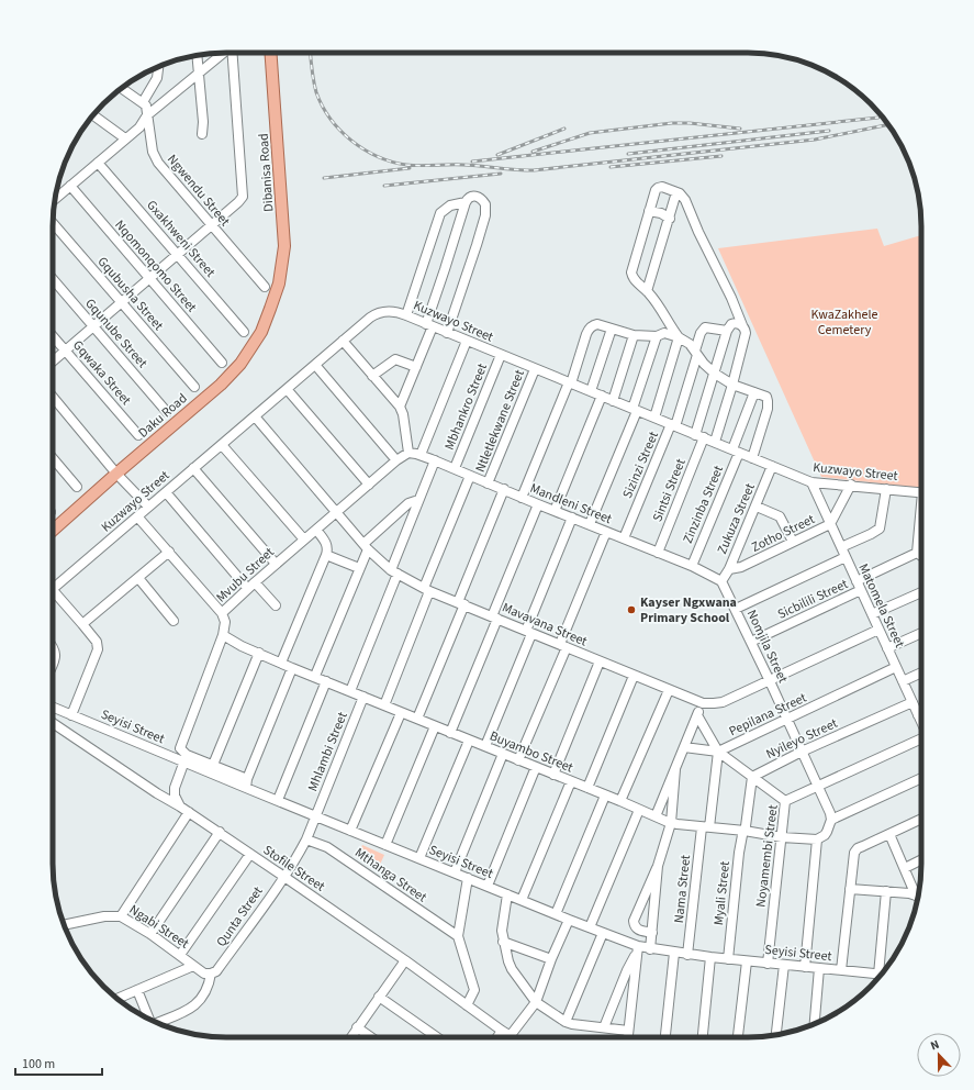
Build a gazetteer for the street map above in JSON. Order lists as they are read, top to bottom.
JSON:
{
  "streets": {
    "main road": ["Dibanisa Road", "Daku Road"],
    "street": [
      "Ngwendu Street",
      "Gxakhweni Street",
      "Nqomonqomo Street",
      "Gqubusha Street",
      "Kuzwayo Street",
      "Gqunube Street",
      "Gqwaka Street",
      "Mbhankro Street",
      "Ntletlekwane Street",
      "Sizinzi Street",
      "Sintsi Street",
      "Mandleni Street",
      "Zinzinba Street",
      "Zukuza Street",
      "Zotho Street",
      "Mvubu Street",
      "Sicbilili Street",
      "Matomela Street",
      "Mavavana Street",
      "Nomjila Street",
      "Pepilana Street",
      "Seyisi Street",
      "Nyileyo Street",
      "Mhlambi Street",
      "Buyambo Street",
      "Noyamembi Street",
      "Stofile Street",
      "Mthanga Street",
      "Nama Street",
      "Myali Street",
      "Qunta Street",
      "Ngabi Street"
    ]
  },
  "crossings": [
    ["Dibanisa Road", "Daku Road"],
    ["Kuzwayo Street", "Mbhankro Street"],
    ["Kuzwayo Street", "Ntletlekwane Street"],
    ["Kuzwayo Street", "Sizinzi Street"],
    ["Kuzwayo Street", "Sintsi Street"],
    ["Kuzwayo Street", "Zinzinba Street"],
    ["Kuzwayo Street", "Zukuza Street"],
    ["Kuzwayo Street", "Zotho Street"],
    ["Kuzwayo Street", "Matomela Street"],
    ["Kuzwayo Street", "Mavavana Street"],
    ["Mbhankro Street", "Mandleni Street"],
    ["Ntletlekwane Street", "Mandleni Street"],
    ["Sizinzi Street", "Sintsi Street"],
    ["Sizinzi Street", "Mandleni Street"],
    ["Sintsi Street", "Mandleni Street"],
    ["Mandleni Street", "Zinzinba Street"],
    ["Mandleni Street", "Zukuza Street"],
    ["Mandleni Street", "Mvubu Street"],
    ["Mandleni Street", "Nomjila Street"],
    ["Zukuza Street", "Zotho Street"],
    ["Zukuza Street", "Nomjila Street"],
    ["Zotho Street", "Matomela Street"],
    ["Mvubu Street", "Mavavana Street"],
    ["Mvubu Street", "Seyisi Street"],
    ["Mvubu Street", "Buyambo Street"],
    ["Sicbilili Street", "Matomela Street"],
    ["Sicbilili Street", "Nomjila Street"],
    ["Matomela Street", "Mavavana Street"],
    ["Matomela Street", "Pepilana Street"],
    ["Matomela Street", "Nyileyo Street"],
    ["Mavavana Street", "Nomjila Street"],
    ["Nomjila Street", "Pepilana Street"],
    ["Nomjila Street", "Nyileyo Street"],
    ["Nomjila Street", "Noyamembi Street"],
    ["Pepilana Street", "Buyambo Street"],
    ["Pepilana Street", "Nama Street"],
    ["Seyisi Street", "Mhlambi Street"],
    ["Seyisi Street", "Noyamembi Street"],
    ["Seyisi Street", "Nama Street"],
    ["Seyisi Street", "Myali Street"],
    ["Mhlambi Street", "Buyambo Street"],
    ["Mhlambi Street", "Mthanga Street"],
    ["Mhlambi Street", "Qunta Street"],
    ["Buyambo Street", "Noyamembi Street"],
    ["Buyambo Street", "Nama Street"],
    ["Buyambo Street", "Myali Street"],
    ["Stofile Street", "Qunta Street"],
    ["Mthanga Street", "Qunta Street"],
    ["Qunta Street", "Ngabi Street"]
  ],
  "parks": ["KwaZakhele Cemetery"],
  "places": ["Kayser Ngxwana Primary School"],
  "scale_bar": "100 m",
  "north": "top"
}
